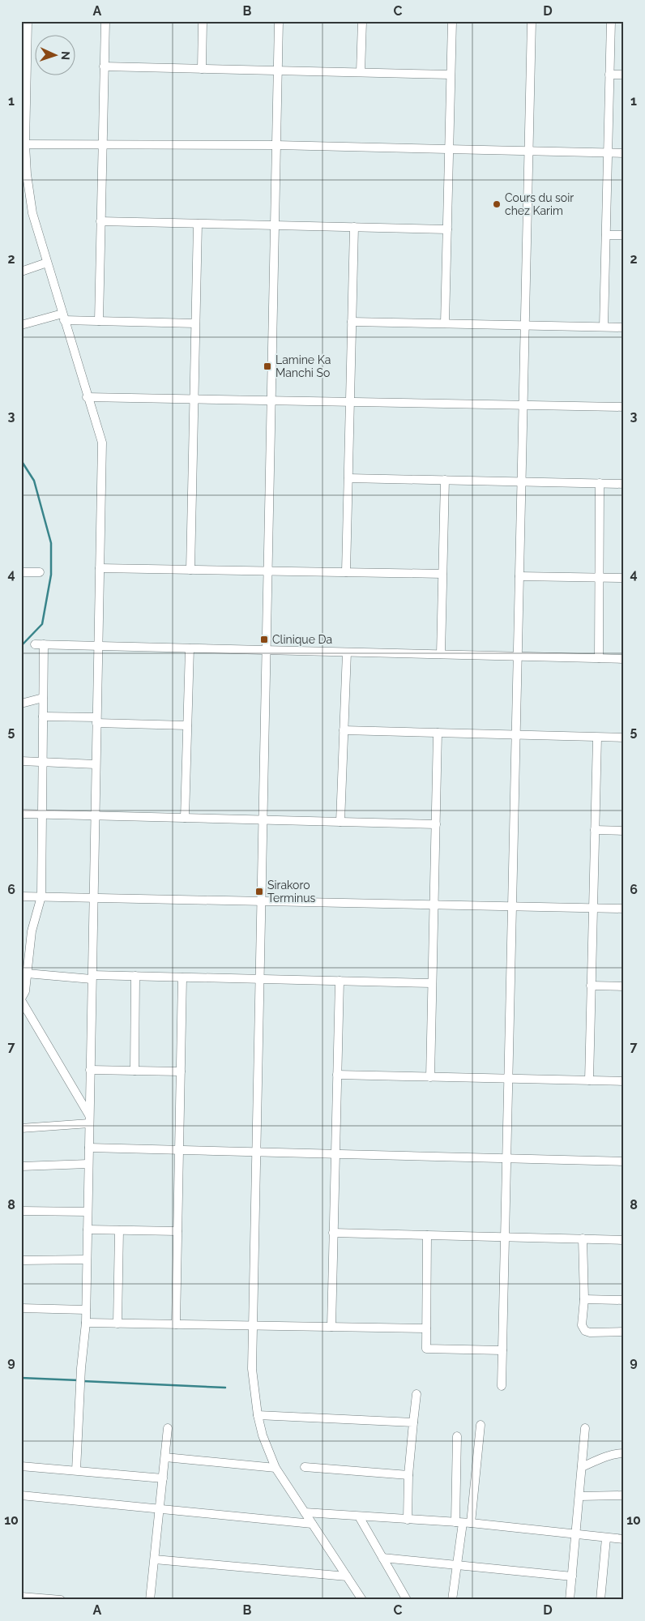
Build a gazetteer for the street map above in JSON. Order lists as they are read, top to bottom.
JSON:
{
  "places": {
    "other": ["Cours du soir chez Karim"],
    "transit": ["Lamine Ka Manchi So", "Clinique Da", "Sirakoro Terminus"]
  },
  "north": "right",
  "grid": {
    "columns": [
      "A",
      "B",
      "C",
      "D"
    ],
    "rows": [
      "1",
      "2",
      "3",
      "4",
      "5",
      "6",
      "7",
      "8",
      "9",
      "10"
    ]
  }
}
